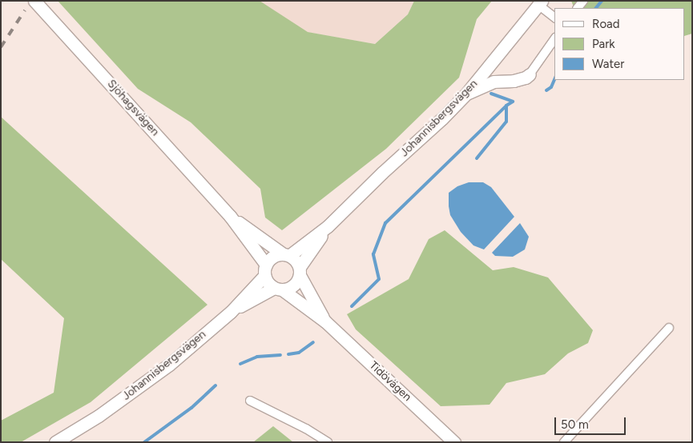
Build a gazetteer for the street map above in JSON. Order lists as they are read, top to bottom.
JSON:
{
  "streets": {
    "main road": ["Sjöhagsvägen", "Johannisbergsvägen", "Tidövägen"]
  },
  "crossings": [
    ["Sjöhagsvägen", "Johannisbergsvägen"],
    ["Sjöhagsvägen", "Tidövägen"],
    ["Johannisbergsvägen", "Tidövägen"]
  ],
  "legend": ["Road", "Park", "Water"],
  "scale_bar": "50 m"
}
